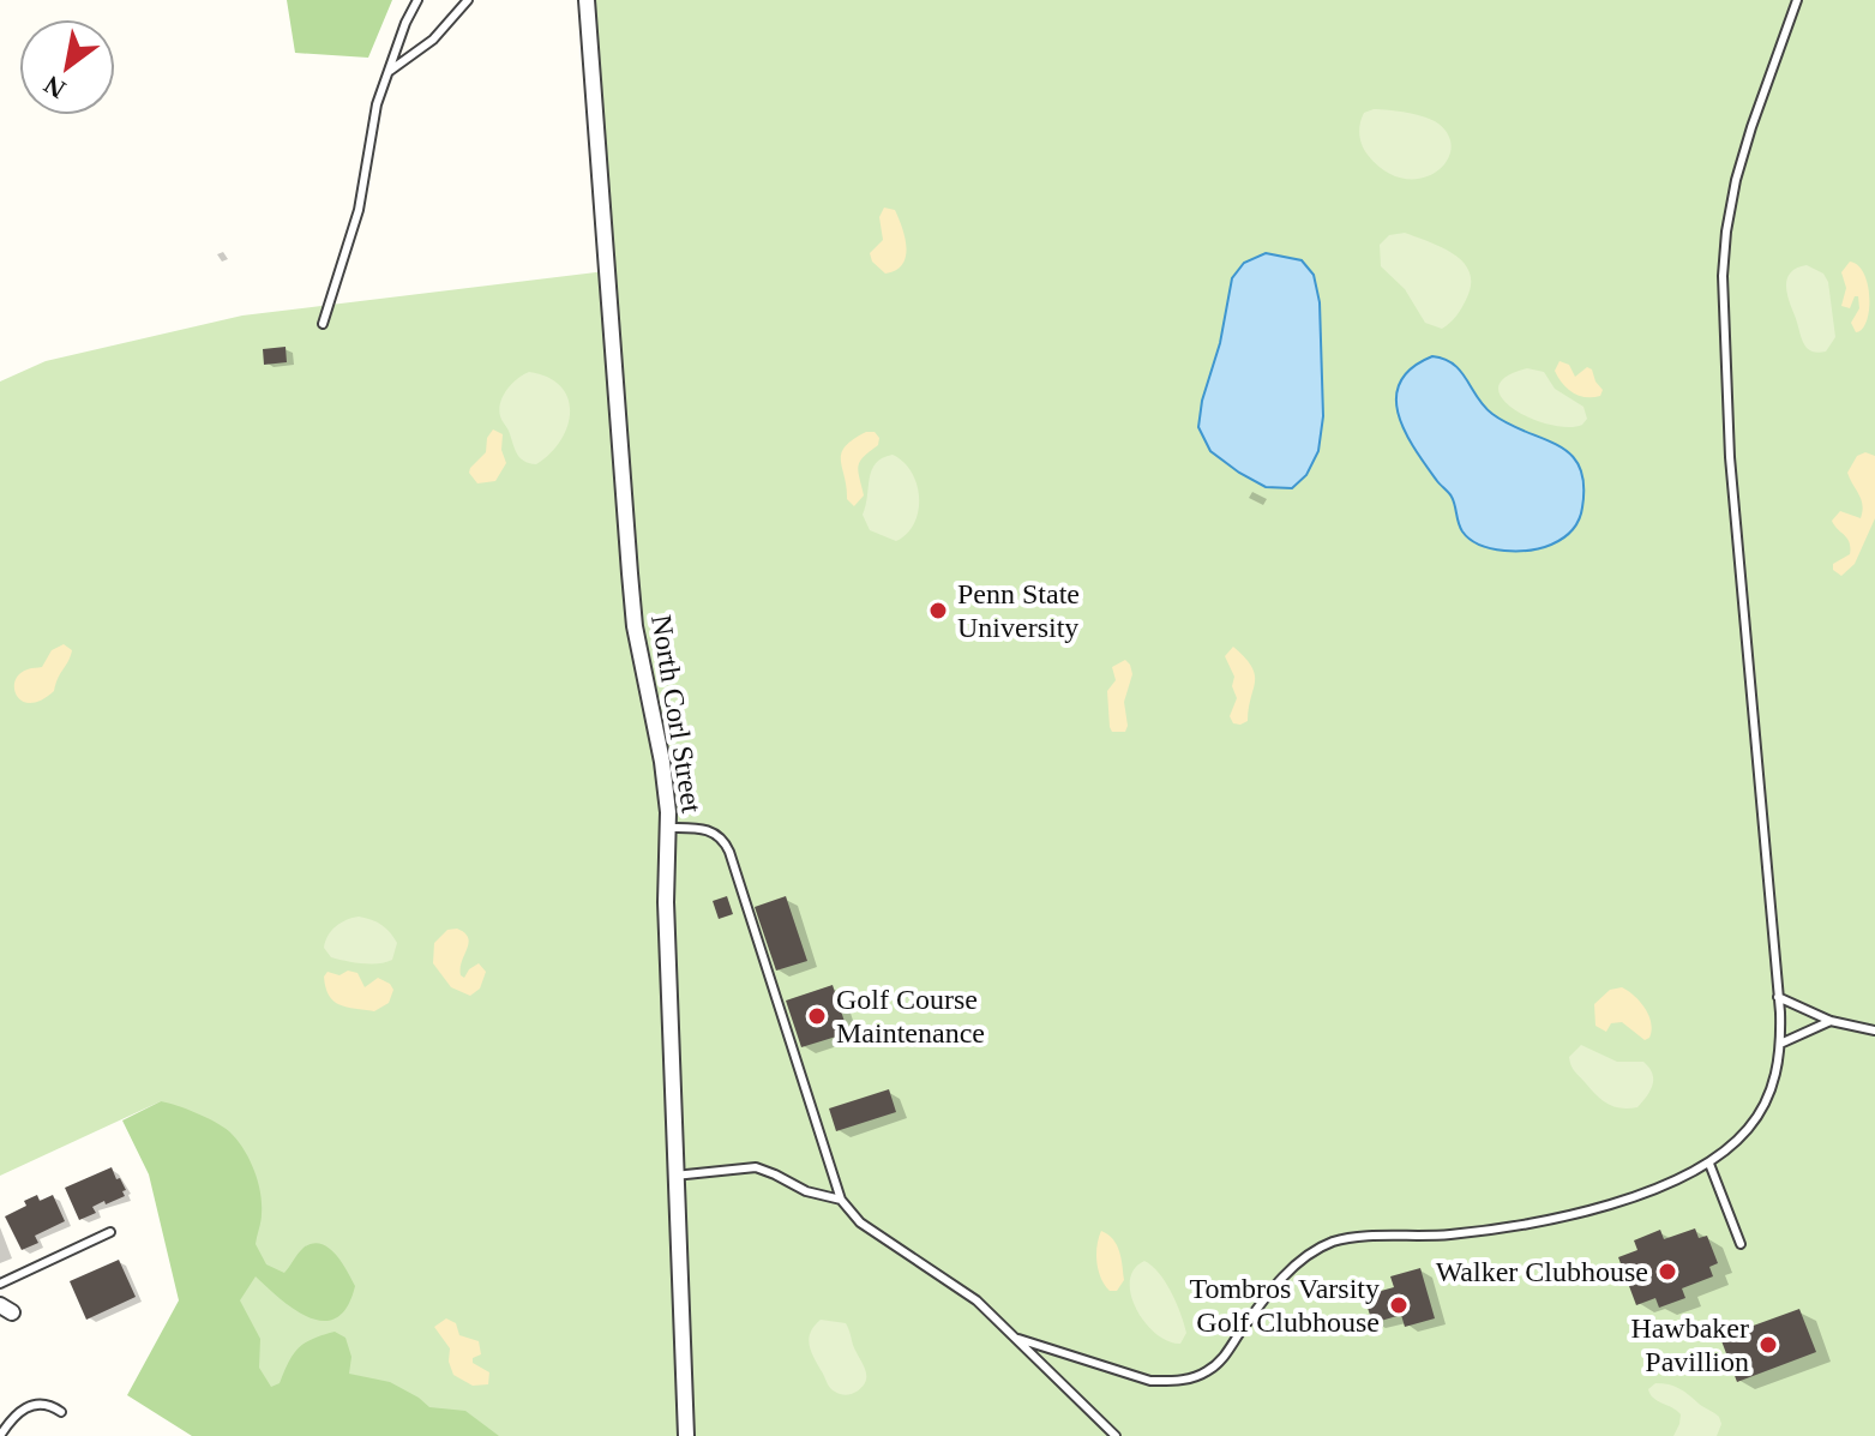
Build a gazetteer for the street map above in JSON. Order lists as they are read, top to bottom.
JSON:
{
  "streets": {
    "street": ["North Corl Street"]
  },
  "places": [
    "Penn State University",
    "Golf Course Maintenance",
    "Walker Clubhouse",
    "Tombros Varsity Golf Clubhouse",
    "Hawbaker Pavillion"
  ],
  "north": "bottom left"
}
